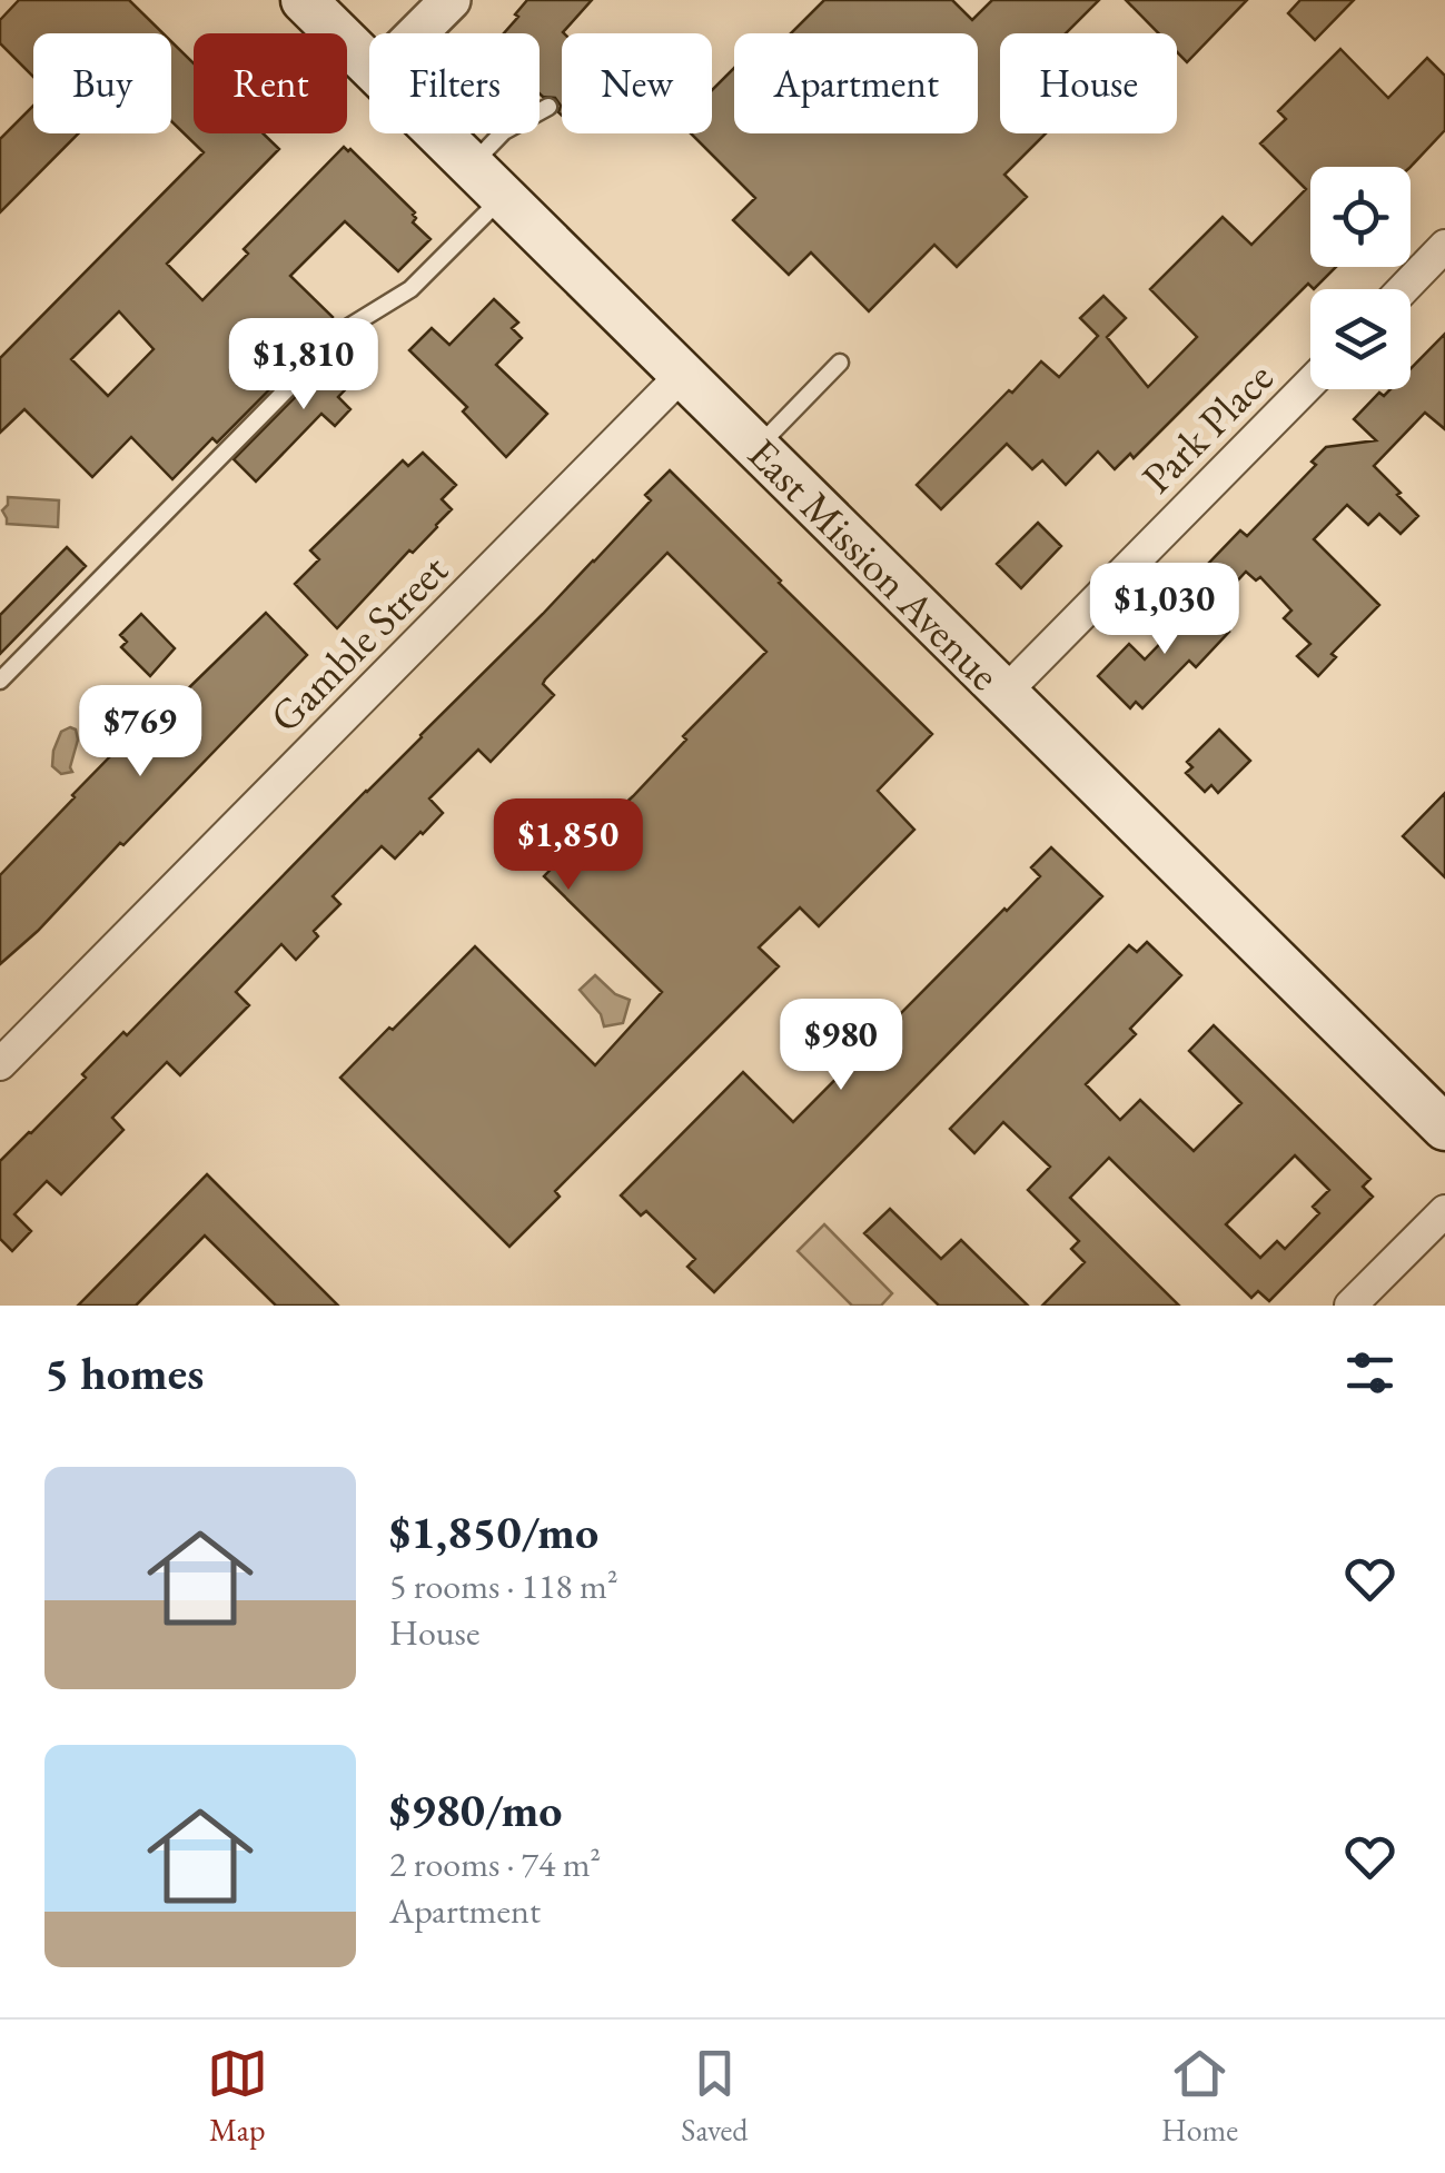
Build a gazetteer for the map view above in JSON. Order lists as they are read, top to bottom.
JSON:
{
  "streets": {
    "main road": ["East Mission Avenue"],
    "street": ["Park Place", "Gamble Street"]
  },
  "crossings": [
    ["Park Place", "East Mission Avenue"],
    ["East Mission Avenue", "Gamble Street"]
  ],
  "page": {
    "chip": [
      "Buy",
      "Rent",
      "Filters",
      "New",
      "Apartment",
      "House"
    ],
    "price": [
      "$1,810",
      "$1,030",
      "$769",
      "$1,850",
      "$980"
    ],
    "heading": "5 homes",
    "list": [
      {
        "name": "$1,850/mo",
        "note": "5 rooms · 118 m² · House"
      },
      {
        "name": "$980/mo",
        "note": "2 rooms · 74 m² · Apartment"
      }
    ],
    "tabs": ["Map", "Saved", "Home"]
  }
}
